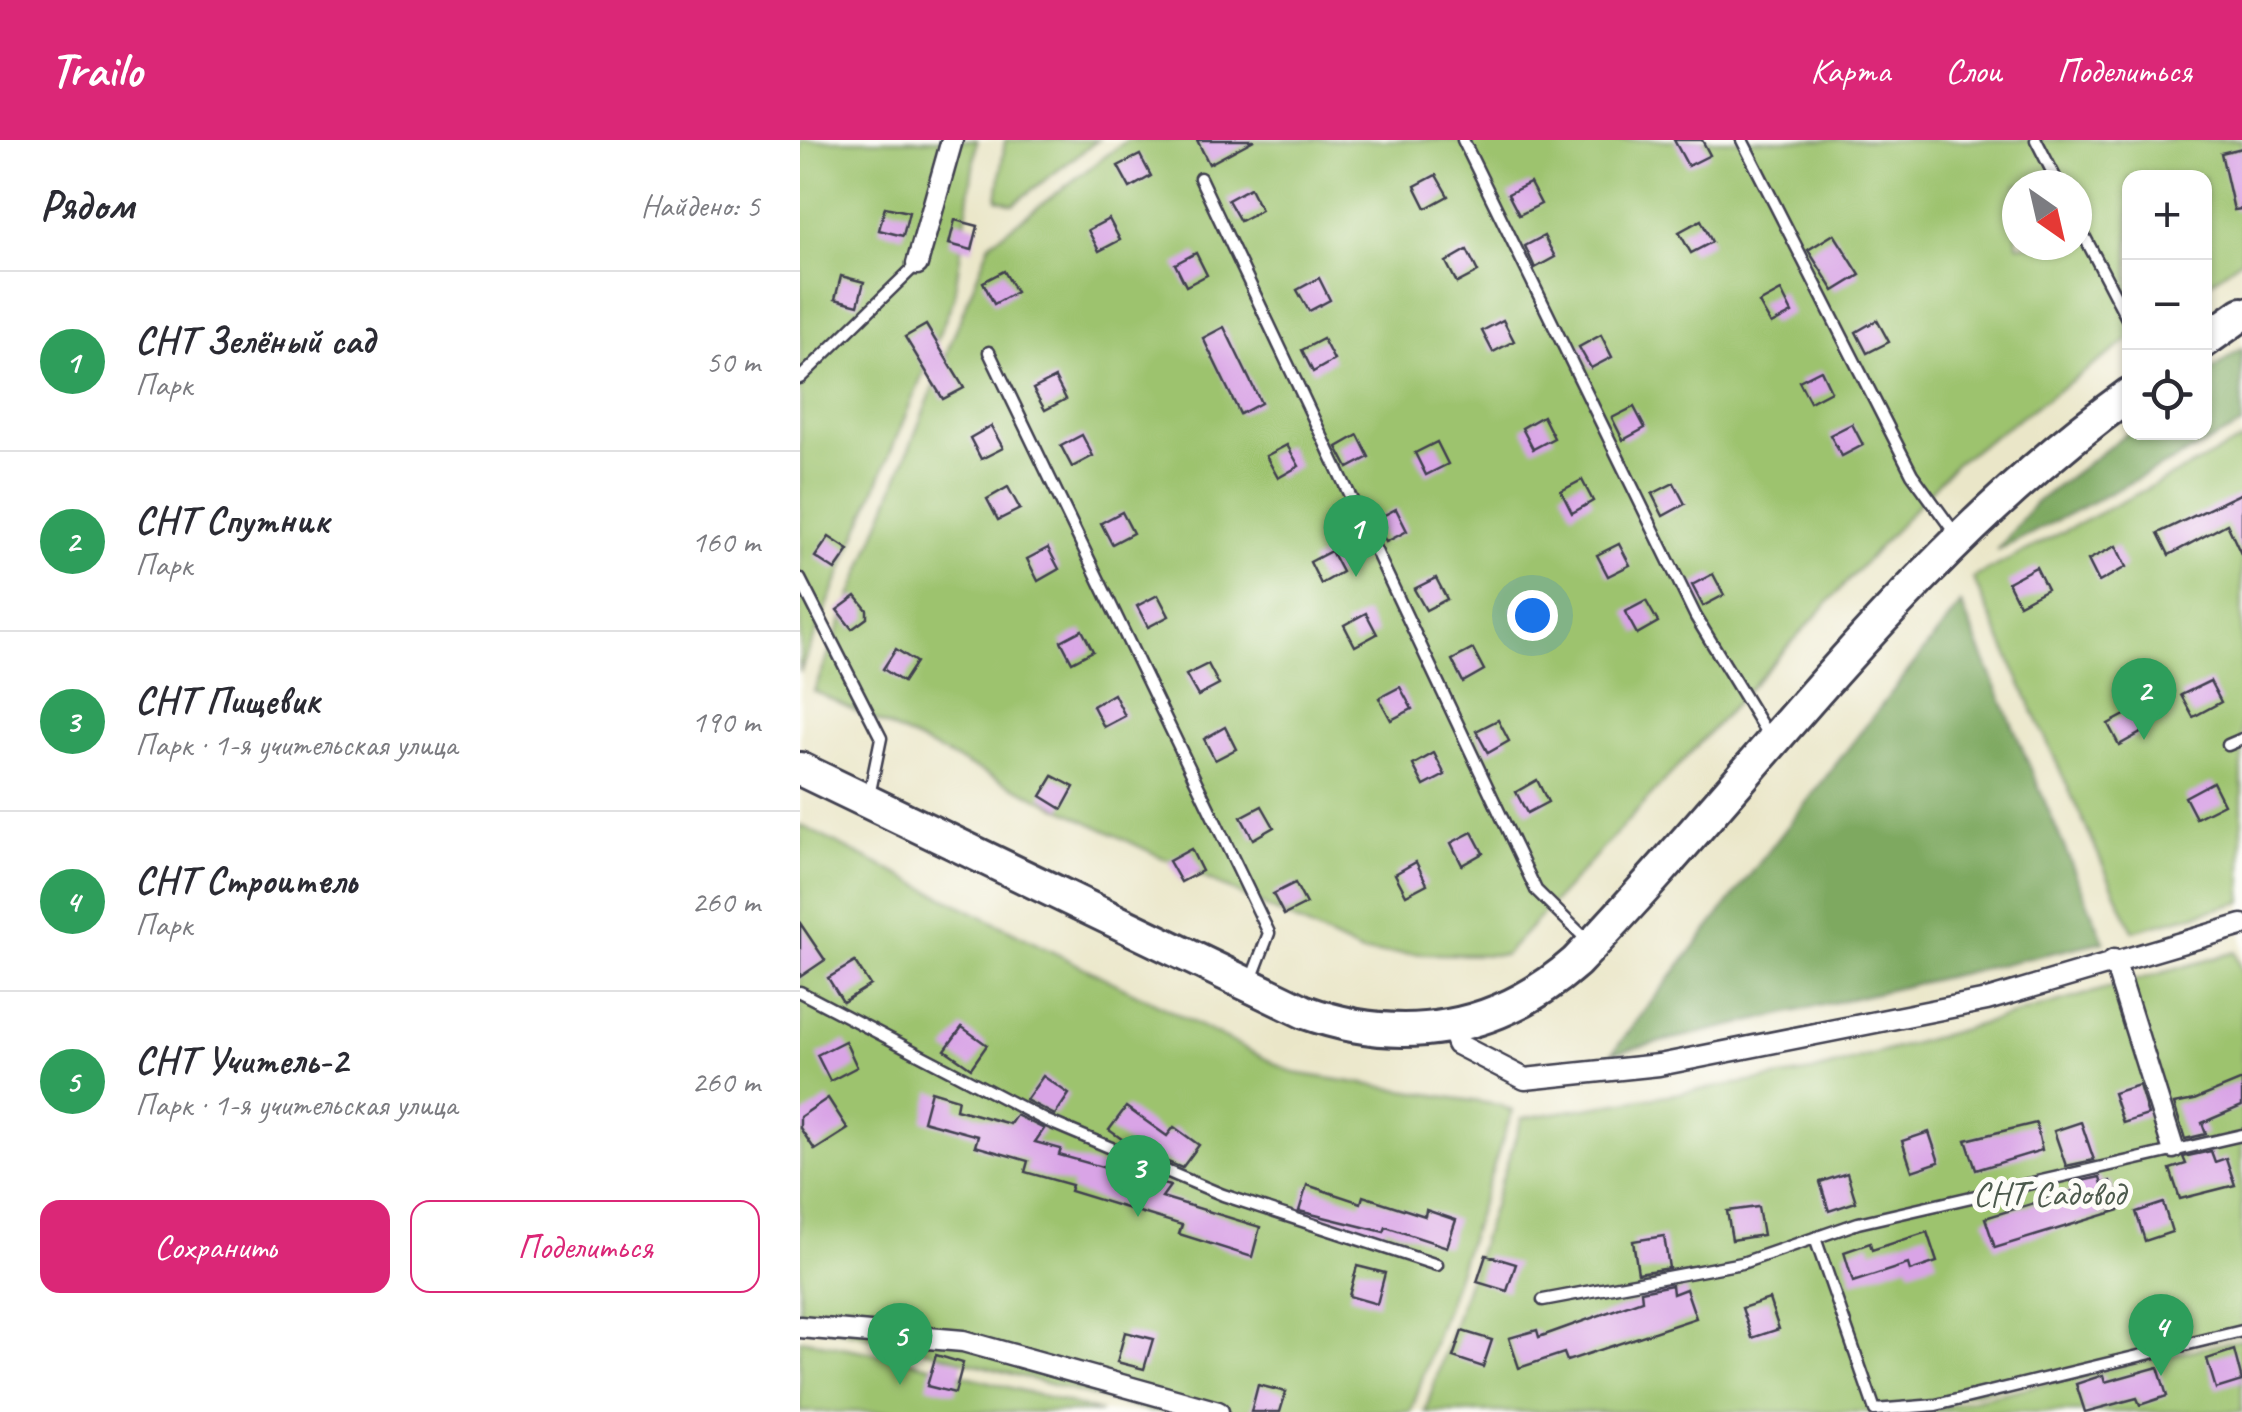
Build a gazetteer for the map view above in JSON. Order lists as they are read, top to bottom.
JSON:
{
  "parks": ["СНТ Садовод"],
  "north": "bottom right",
  "page": {
    "header": "Trailo",
    "nav": ["Карта", "Слои", "Поделиться"],
    "heading": ["Рядом", "Найдено: 5"],
    "map_buttons": ["+", "−"],
    "list": [
      {
        "mark": "1",
        "name": "СНТ Зелёный сад",
        "note": "Парк",
        "value": "50 m"
      },
      {
        "mark": "2",
        "name": "СНТ Спутник",
        "note": "Парк",
        "value": "160 m"
      },
      {
        "mark": "3",
        "name": "СНТ Пищевик",
        "note": "Парк · 1-я учительская улица",
        "value": "190 m"
      },
      {
        "mark": "4",
        "name": "СНТ Строитель",
        "note": "Парк",
        "value": "260 m"
      },
      {
        "mark": "5",
        "name": "СНТ Учитель-2",
        "note": "Парк · 1-я учительская улица",
        "value": "260 m"
      }
    ],
    "pins": [
      "1",
      "2",
      "3",
      "4",
      "5"
    ],
    "buttons": ["Сохранить", "Поделиться"]
  }
}
